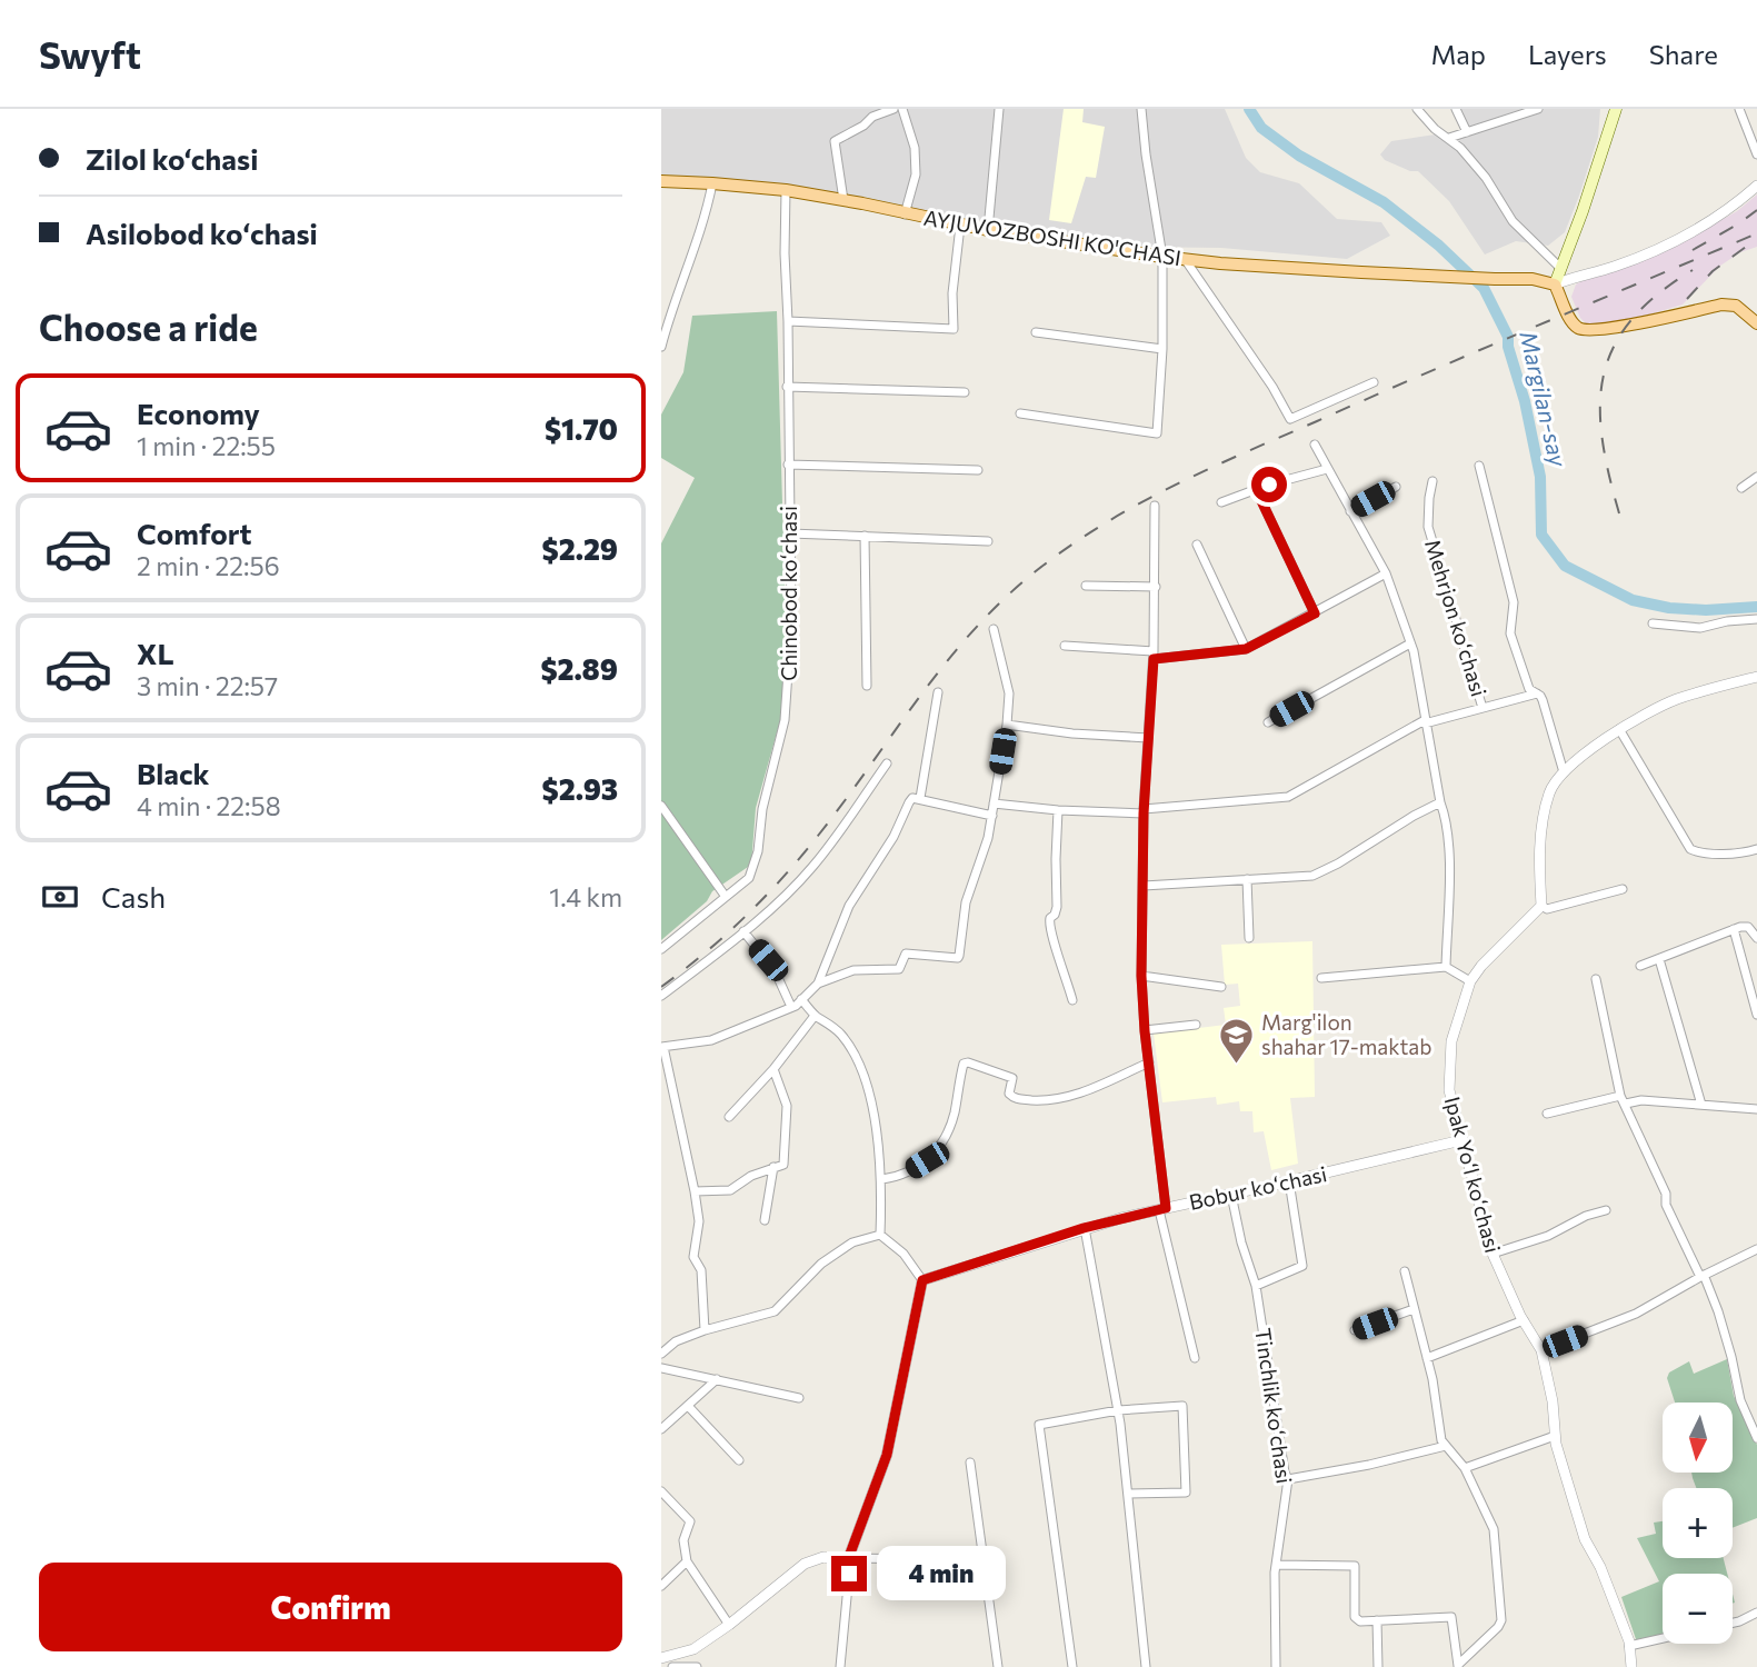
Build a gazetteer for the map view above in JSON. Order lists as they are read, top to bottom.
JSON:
{
  "streets": {
    "main road": ["AYJUVOZBOSHI KO'CHASI"],
    "street": [
      "Chinobod koʻchasi",
      "Mehrjon koʻchasi",
      "Ipak Yoʻl koʻchasi",
      "Bobur koʻchasi",
      "Tinchlik koʻchasi"
    ]
  },
  "crossings": [
    ["AYJUVOZBOSHI KO'CHASI", "Chinobod koʻchasi"],
    ["Ipak Yoʻl koʻchasi", "Bobur koʻchasi"],
    ["Bobur koʻchasi", "Tinchlik koʻchasi"]
  ],
  "water": ["Margilan-say"],
  "places": {
    "school or university": ["Marg'ilon shahar 17-maktab"]
  },
  "north": "bottom",
  "page": {
    "header": "Swyft",
    "nav": ["Map", "Layers", "Share"],
    "banner": ["Zilol ko‘chasi", "Asilobod koʻchasi"],
    "heading": "Choose a ride",
    "list": [
      {
        "name": "Economy",
        "note": "1 min · 22:55",
        "value": "$1.70"
      },
      {
        "name": "Comfort",
        "note": "2 min · 22:56",
        "value": "$2.29"
      },
      {
        "name": "XL",
        "note": "3 min · 22:57",
        "value": "$2.89"
      },
      {
        "name": "Black",
        "note": "4 min · 22:58",
        "value": "$2.93"
      }
    ],
    "pay": ["Cash", "1.4 km"],
    "map_buttons": ["+", "−"],
    "bubble": "4 min",
    "buttons": "Confirm"
  }
}
